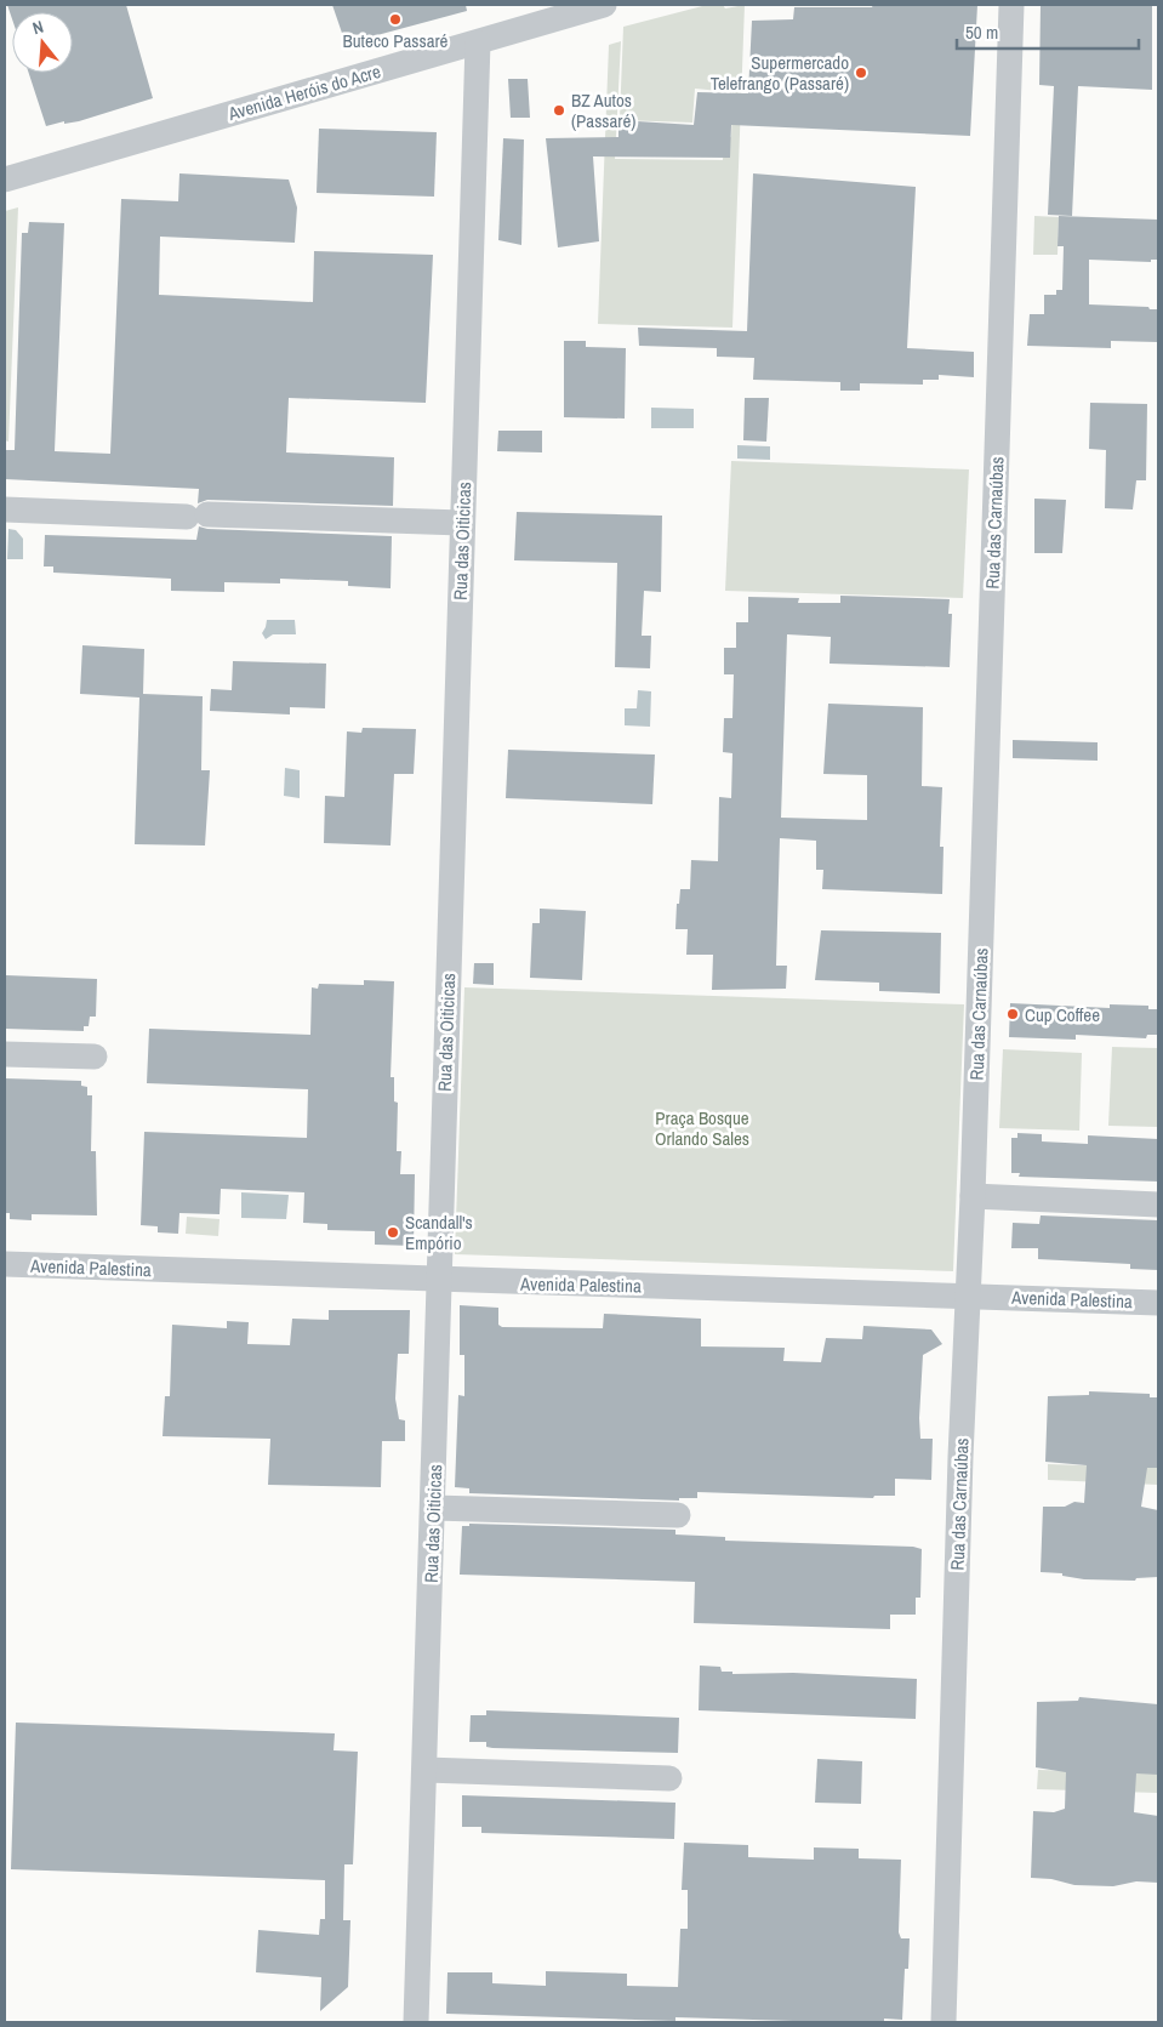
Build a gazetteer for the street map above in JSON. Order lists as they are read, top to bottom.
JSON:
{
  "streets": {
    "street": [
      "Avenida Heróis do Acre",
      "Rua das Carnaúbas",
      "Rua das Oiticicas",
      "Avenida Palestina"
    ]
  },
  "crossings": [
    ["Avenida Heróis do Acre", "Rua das Oiticicas"],
    ["Rua das Carnaúbas", "Avenida Palestina"],
    ["Rua das Oiticicas", "Avenida Palestina"]
  ],
  "parks": ["Praça Bosque Orlando Sales"],
  "places": [
    "Buteco Passaré",
    "Supermercado Telefrango (Passaré)",
    "BZ Autos (Passaré)",
    "Cup Coffee",
    "Scandall's Empório"
  ],
  "scale_bar": "50 m",
  "north": "top"
}
